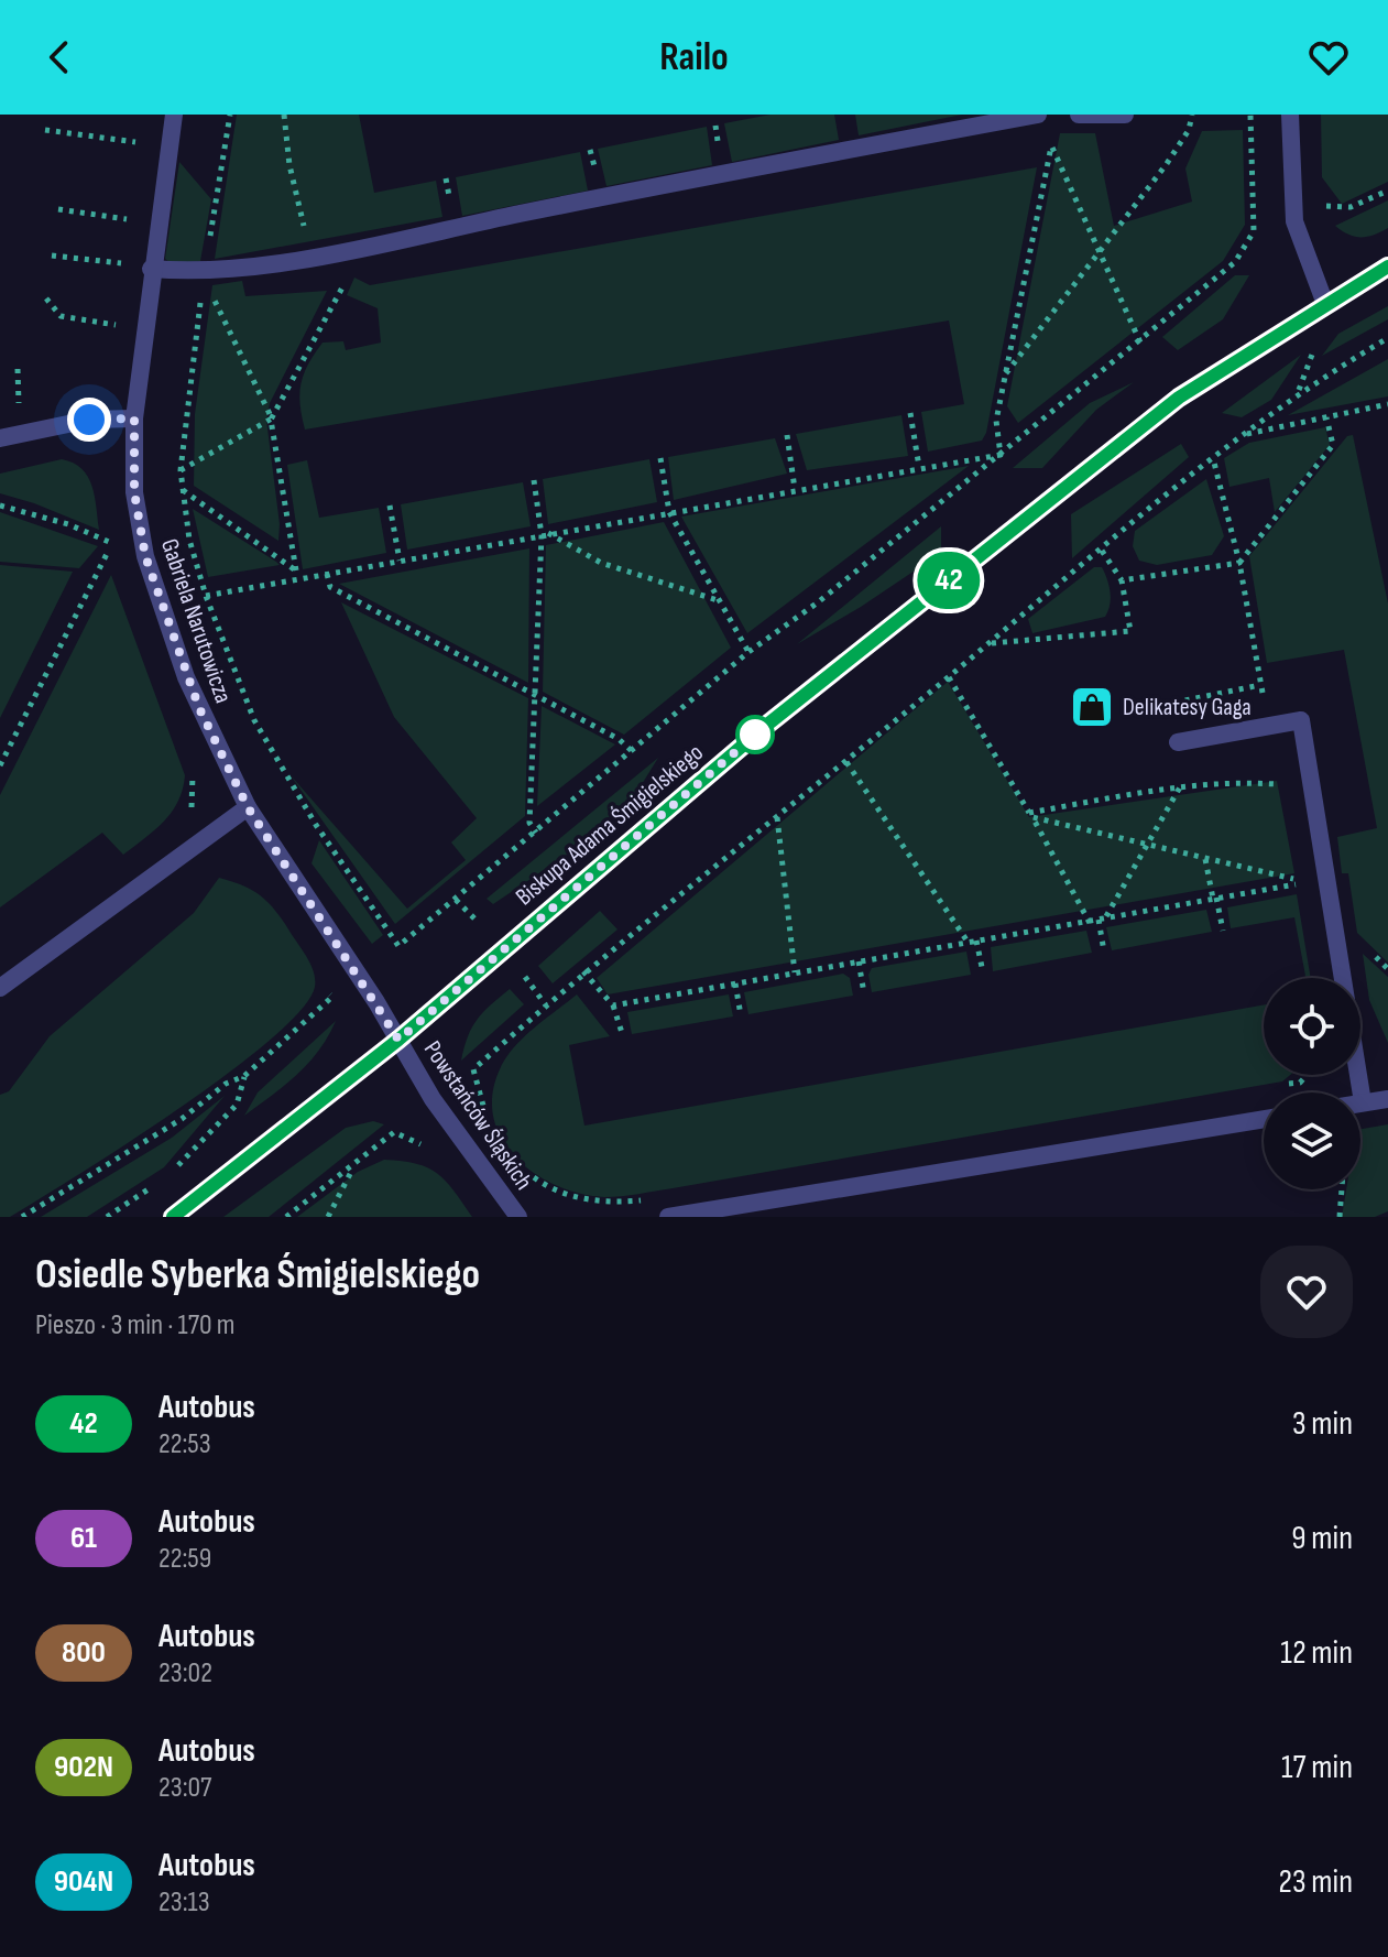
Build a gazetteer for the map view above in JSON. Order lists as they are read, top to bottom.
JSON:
{
  "streets": {
    "street": ["Gabriela Narutowicza", "Biskupa Adama Śmigielskiego", "Powstańców Śląskich"]
  },
  "crossings": [
    ["Gabriela Narutowicza", "Biskupa Adama Śmigielskiego"],
    ["Gabriela Narutowicza", "Powstańców Śląskich"],
    ["Biskupa Adama Śmigielskiego", "Powstańców Śląskich"]
  ],
  "places": {
    "shop": ["Delikatesy Gaga"]
  },
  "lines": ["bus line 42"],
  "page": {
    "header": "Railo",
    "on_map": "42",
    "heading": ["Osiedle Syberka Śmigielskiego", "Pieszo · 3 min · 170 m"],
    "list": [
      {
        "mark": "42",
        "name": "Autobus",
        "note": "22:53",
        "value": "3 min"
      },
      {
        "mark": "61",
        "name": "Autobus",
        "note": "22:59",
        "value": "9 min"
      },
      {
        "mark": "800",
        "name": "Autobus",
        "note": "23:02",
        "value": "12 min"
      },
      {
        "mark": "902N",
        "name": "Autobus",
        "note": "23:07",
        "value": "17 min"
      },
      {
        "mark": "904N",
        "name": "Autobus",
        "note": "23:13",
        "value": "23 min"
      }
    ]
  }
}
